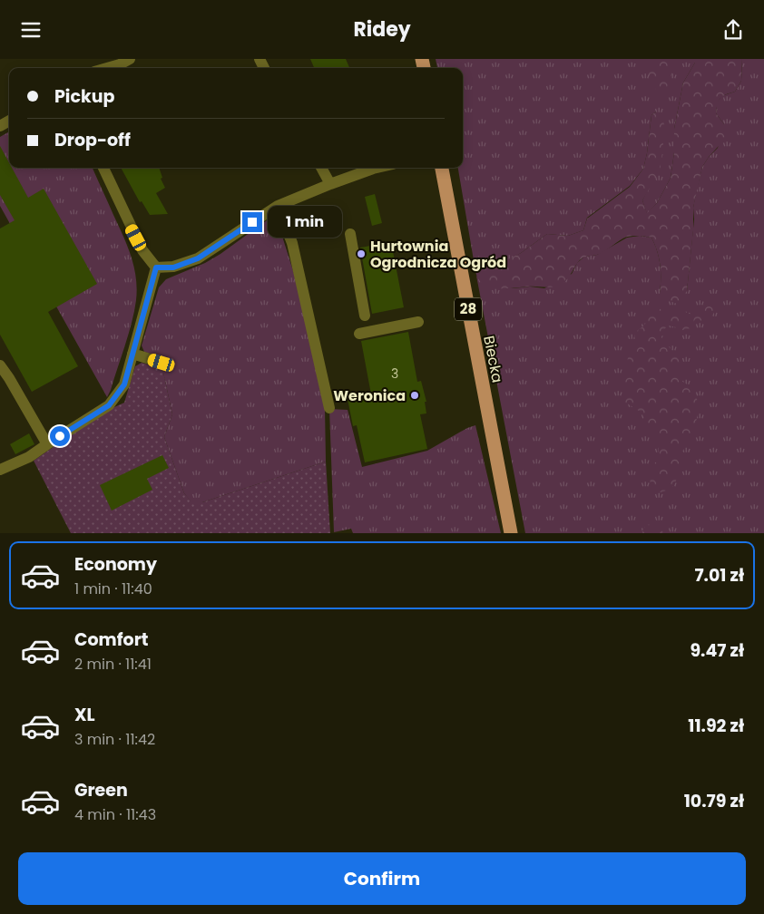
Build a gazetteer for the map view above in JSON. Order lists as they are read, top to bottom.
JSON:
{
  "streets": {
    "main road": ["28", "Biecka"]
  },
  "places": ["Hurtownia Ogrodnicza Ogród", "Weronica"],
  "house_numbers": ["3"],
  "page": {
    "header": "Ridey",
    "banner": ["Pickup", "Drop-off"],
    "bubble": "1 min",
    "list": [
      {
        "name": "Economy",
        "note": "1 min · 11:40",
        "value": "7.01 zł"
      },
      {
        "name": "Comfort",
        "note": "2 min · 11:41",
        "value": "9.47 zł"
      },
      {
        "name": "XL",
        "note": "3 min · 11:42",
        "value": "11.92 zł"
      },
      {
        "name": "Green",
        "note": "4 min · 11:43",
        "value": "10.79 zł"
      }
    ],
    "buttons": "Confirm"
  }
}
